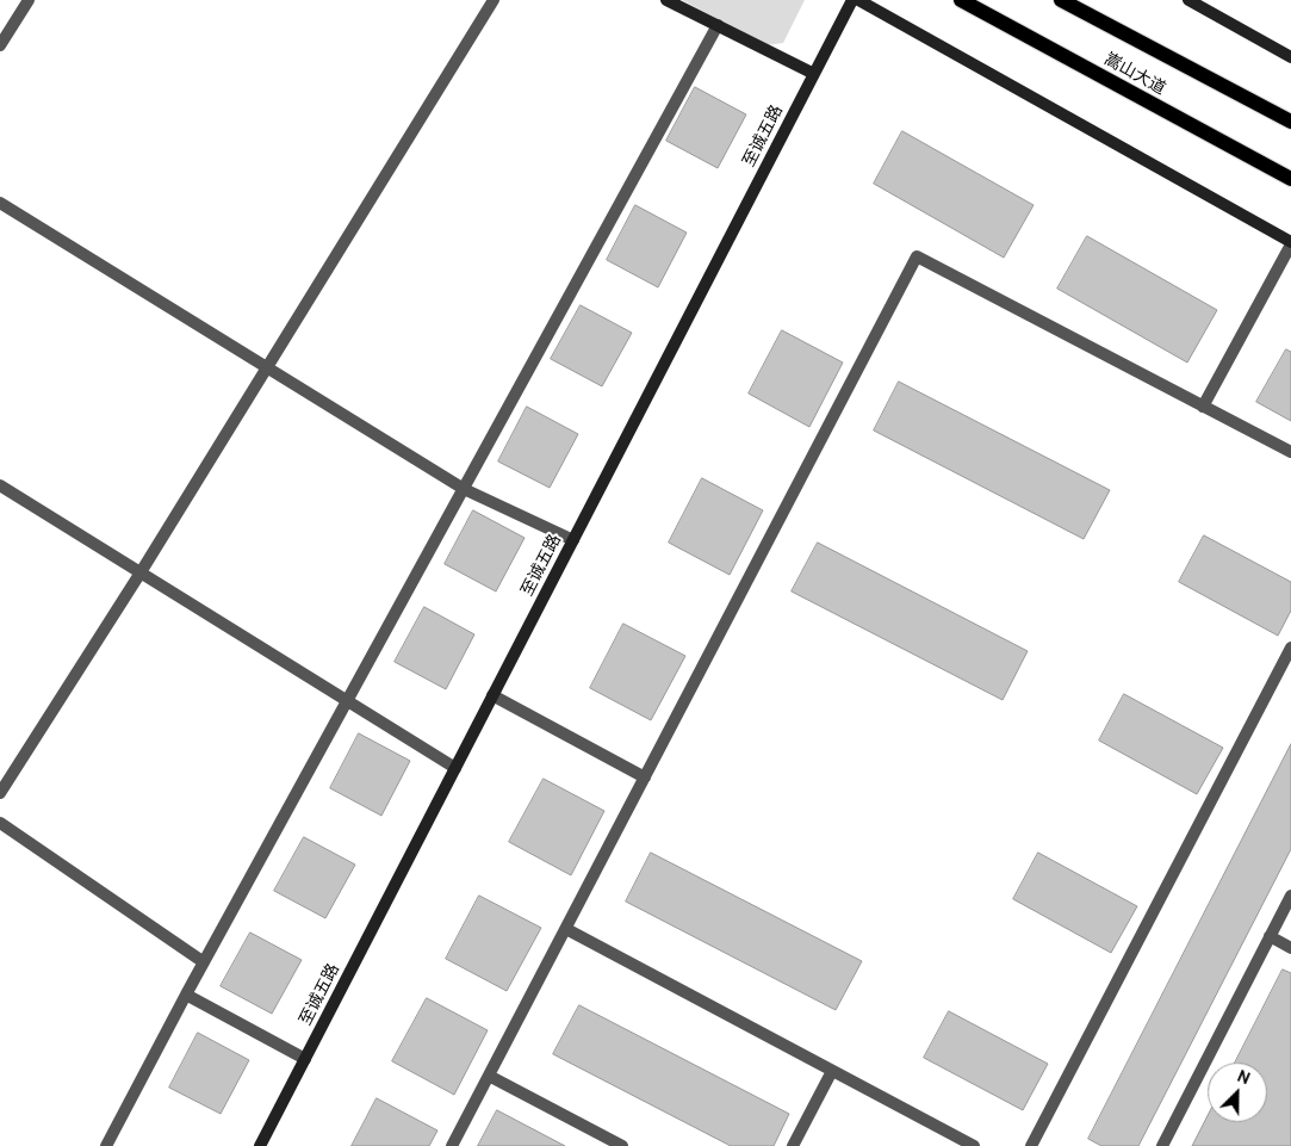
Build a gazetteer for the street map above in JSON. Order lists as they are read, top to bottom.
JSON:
{
  "streets": {
    "main road": ["嵩山大道"],
    "street": ["至诚五路"]
  },
  "north": "top right"
}
